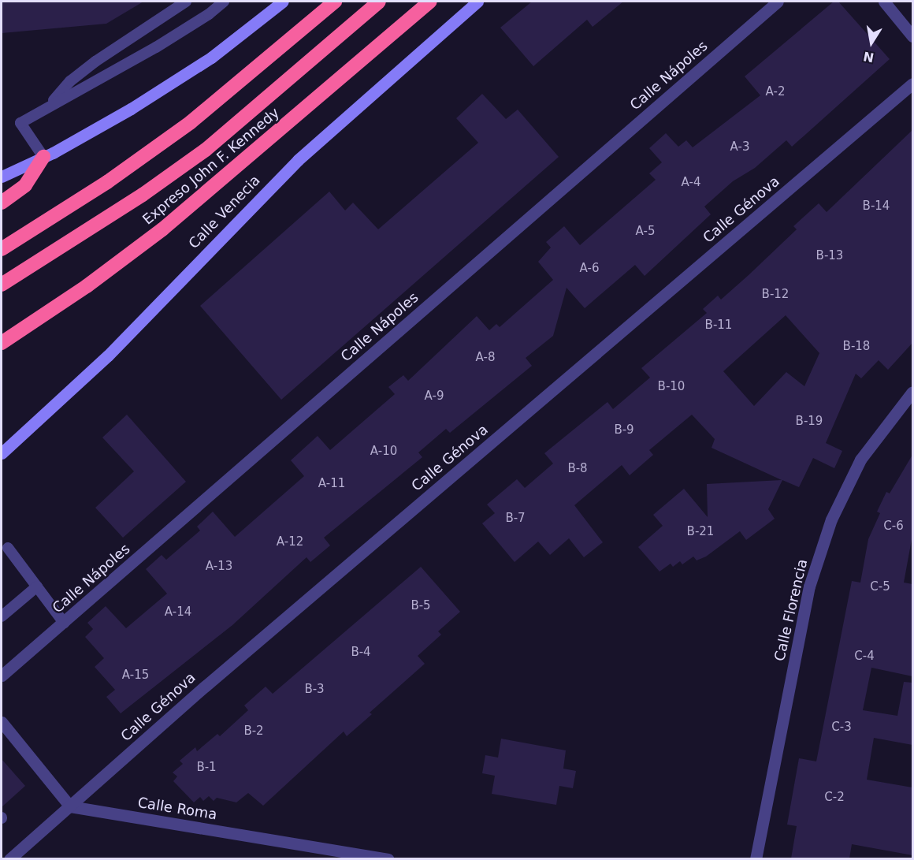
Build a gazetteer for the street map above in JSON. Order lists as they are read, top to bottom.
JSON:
{
  "streets": {
    "highway": ["Expreso John F. Kennedy"],
    "street": [
      "Calle Nápoles",
      "Calle Génova",
      "Calle Venecia",
      "Calle Florencia",
      "Calle Roma"
    ]
  },
  "crossings": [
    ["Calle Génova", "Calle Roma"]
  ],
  "house_numbers": [
    "A-2",
    "A-3",
    "A-4",
    "B-14",
    "A-5",
    "B-13",
    "A-6",
    "B-12",
    "B-11",
    "B-18",
    "A-8",
    "B-10",
    "A-9",
    "B-19",
    "B-9",
    "A-10",
    "B-8",
    "A-11",
    "B-7",
    "C-6",
    "B-21",
    "A-12",
    "A-13",
    "C-5",
    "B-5",
    "A-14",
    "B-4",
    "C-4",
    "A-15",
    "B-3",
    "C-3",
    "B-2",
    "B-1",
    "C-2"
  ],
  "north": "bottom"
}
